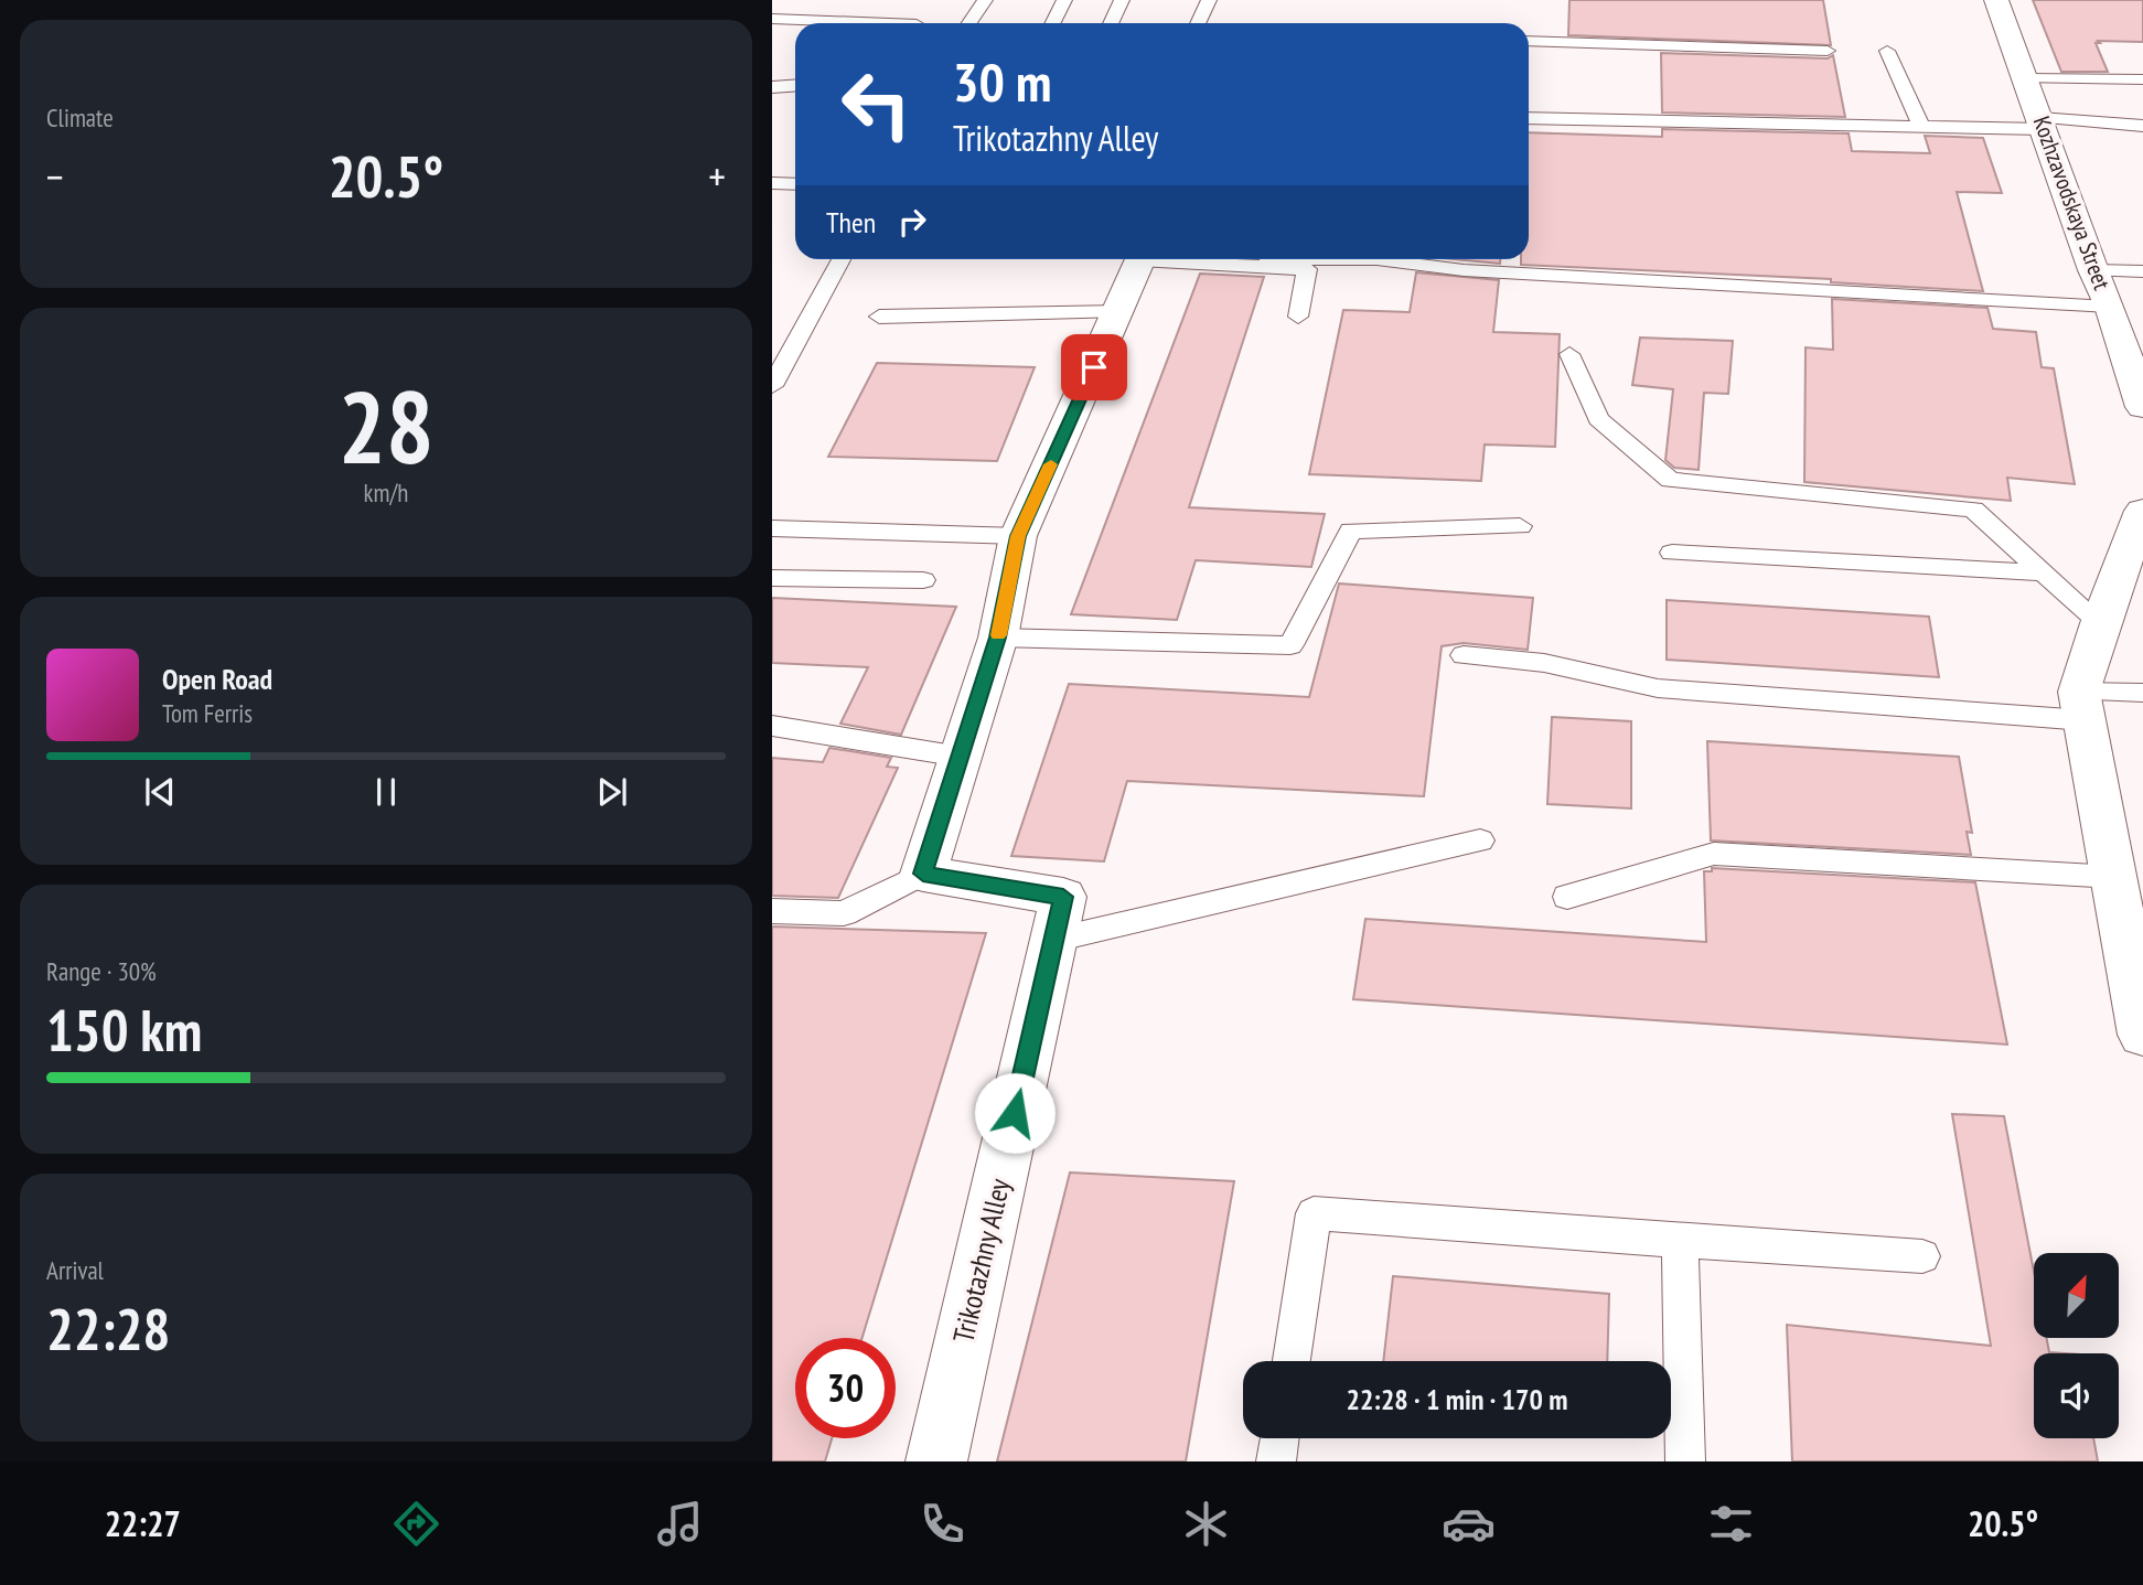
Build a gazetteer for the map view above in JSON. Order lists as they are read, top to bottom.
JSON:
{
  "streets": {
    "street": ["Kozhzavodskaya Street", "Trikotazhny Alley"]
  },
  "north": "top right",
  "page": {
    "tile": [
      "Climate",
      ["28", "km/h"],
      ["Range · 30%", "150 km"],
      ["Arrival", "22:28"]
    ],
    "turn": ["30 m", "Trikotazhny Alley"],
    "heat": ["−", "20.5°", "+"],
    "then": "Then",
    "song": ["Open Road", "Tom Ferris"],
    "limit": "30",
    "trip": "22:28 · 1 min · 170 m",
    "tabs": ["22:27", "20.5°"]
  }
}
